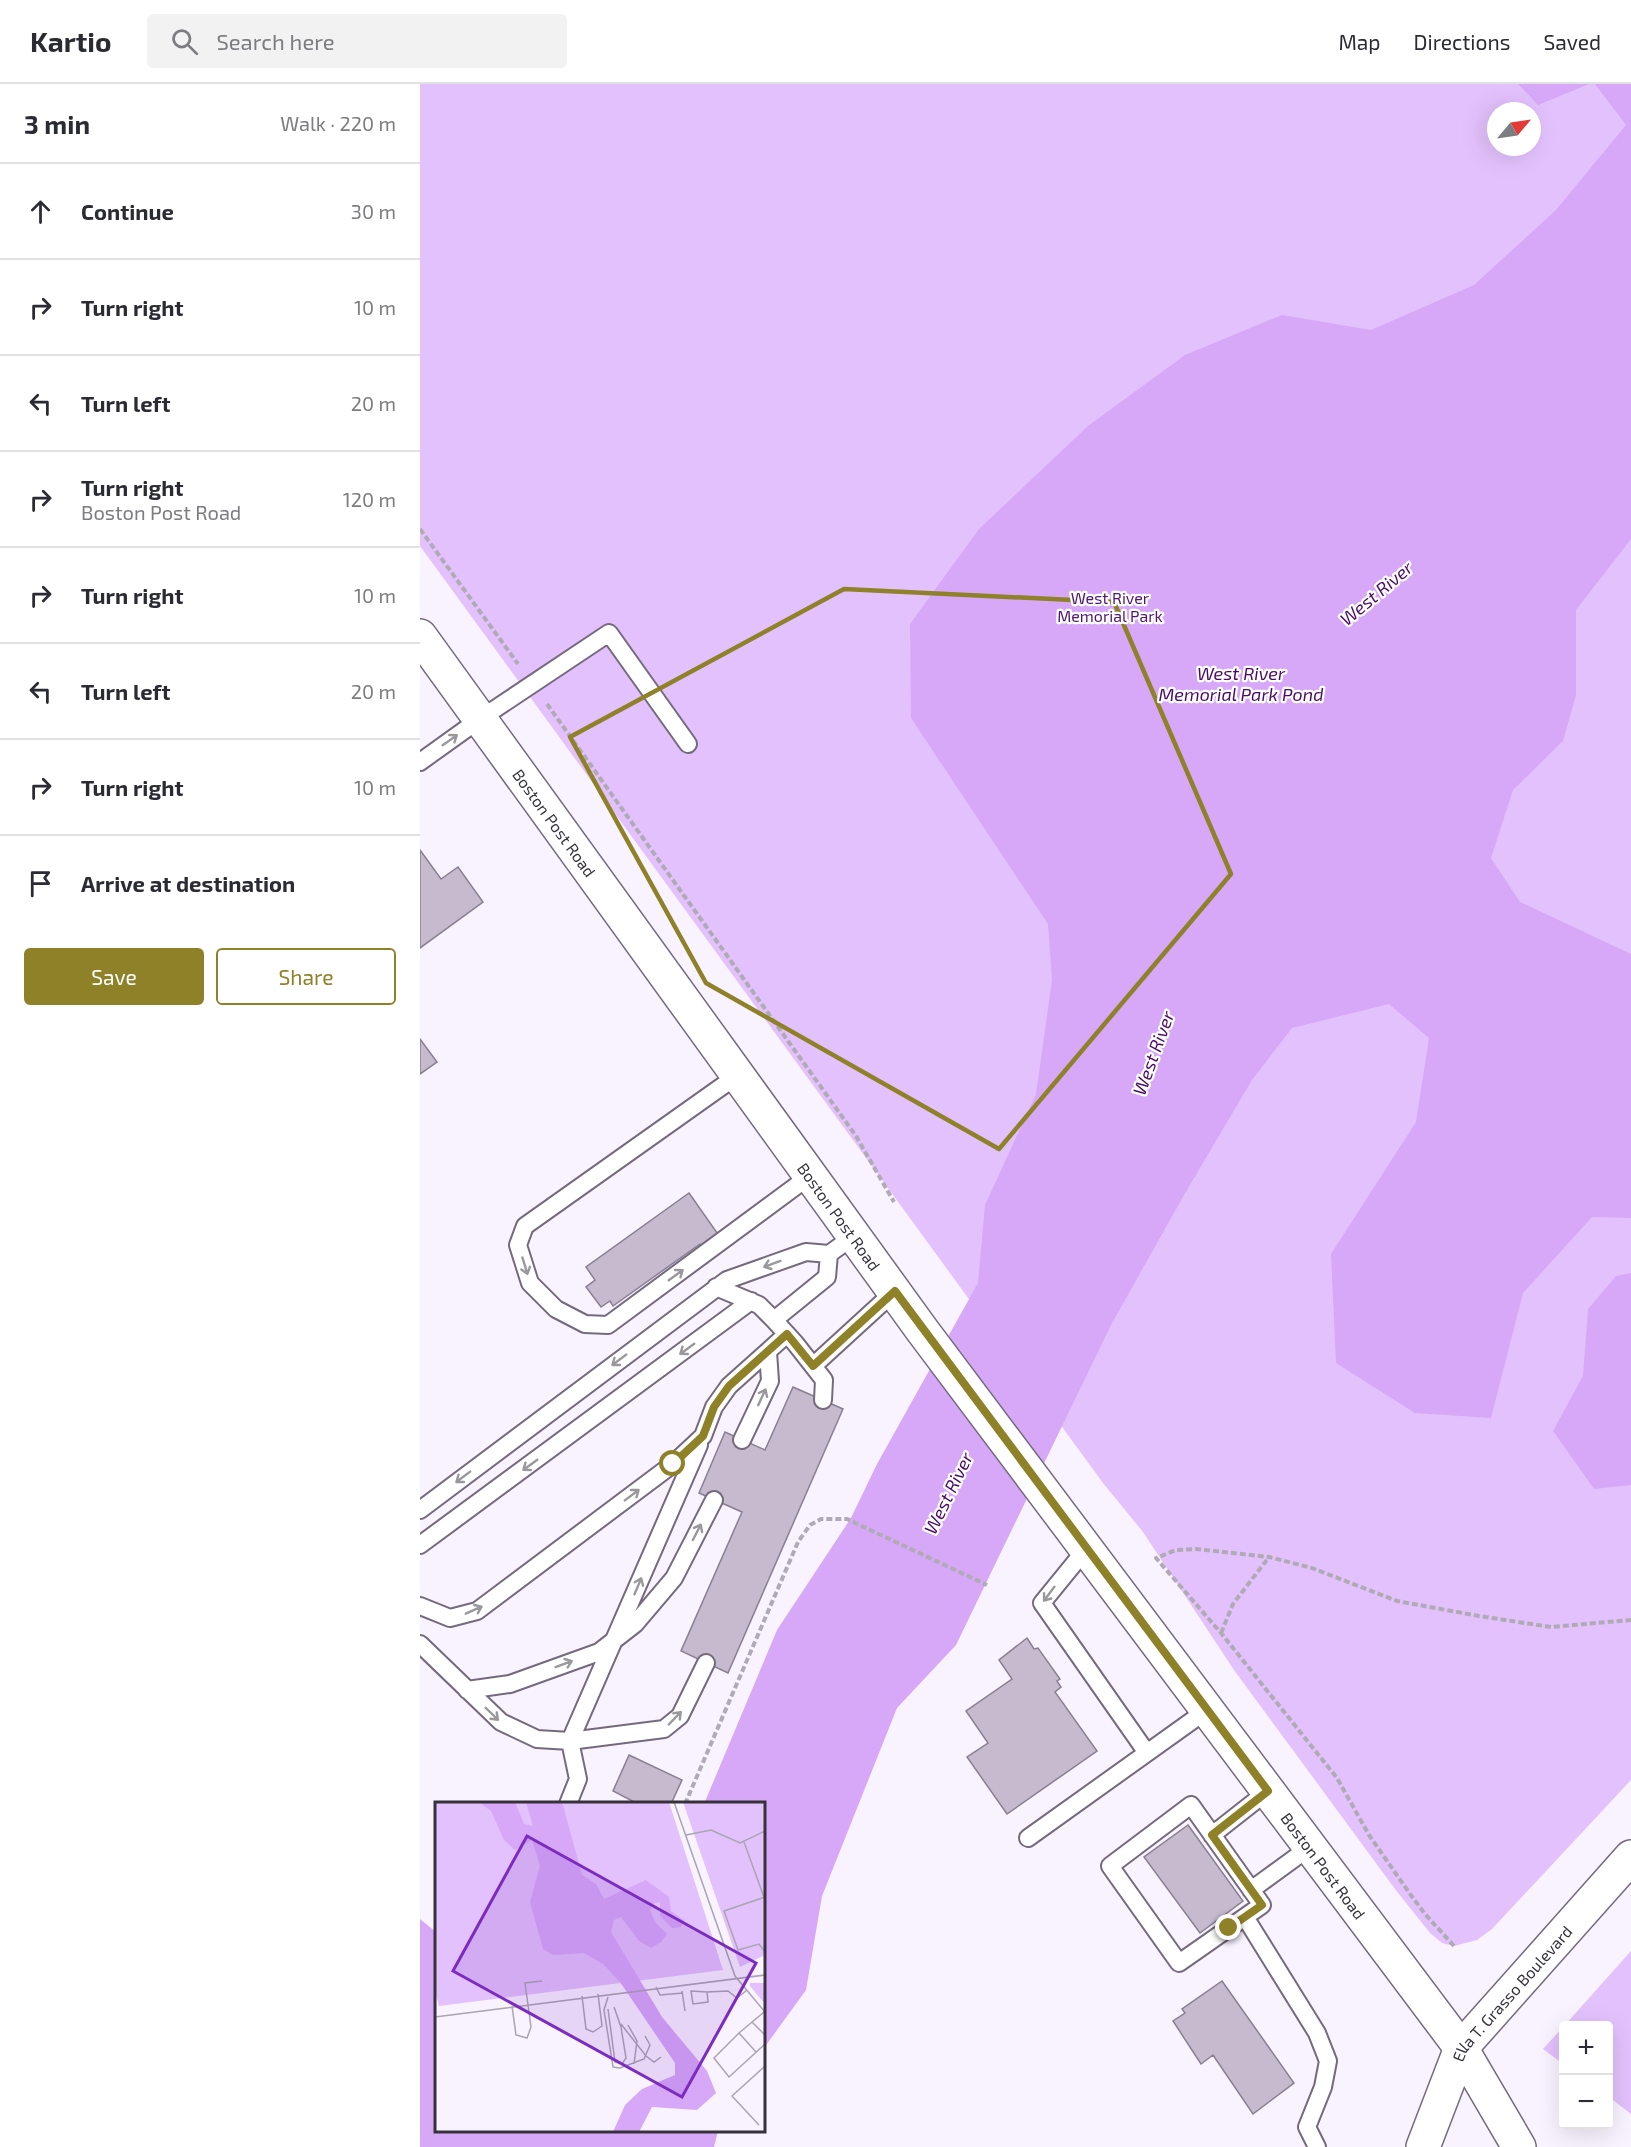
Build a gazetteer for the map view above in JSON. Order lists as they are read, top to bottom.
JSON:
{
  "streets": {
    "main road": ["Boston Post Road", "Ella T. Grasso Boulevard"]
  },
  "crossings": [
    ["Boston Post Road", "Ella T. Grasso Boulevard"]
  ],
  "water": ["West River", "West River Memorial Park Pond"],
  "parks": ["West River Memorial Park"],
  "north": "top right",
  "page": {
    "header": "Kartio",
    "search": "Search here",
    "nav": ["Map", "Directions", "Saved"],
    "heading": ["3 min", "Walk · 220 m"],
    "list": [
      ["Continue", "30 m"],
      ["Turn right", "10 m"],
      ["Turn left", "20 m"],
      ["Turn right", "Boston Post Road", "120 m"],
      ["Turn right", "10 m"],
      ["Turn left", "20 m"],
      ["Turn right", "10 m"],
      "Arrive at destination"
    ],
    "buttons": ["Save", "Share"],
    "map_buttons": ["+", "−"]
  }
}
